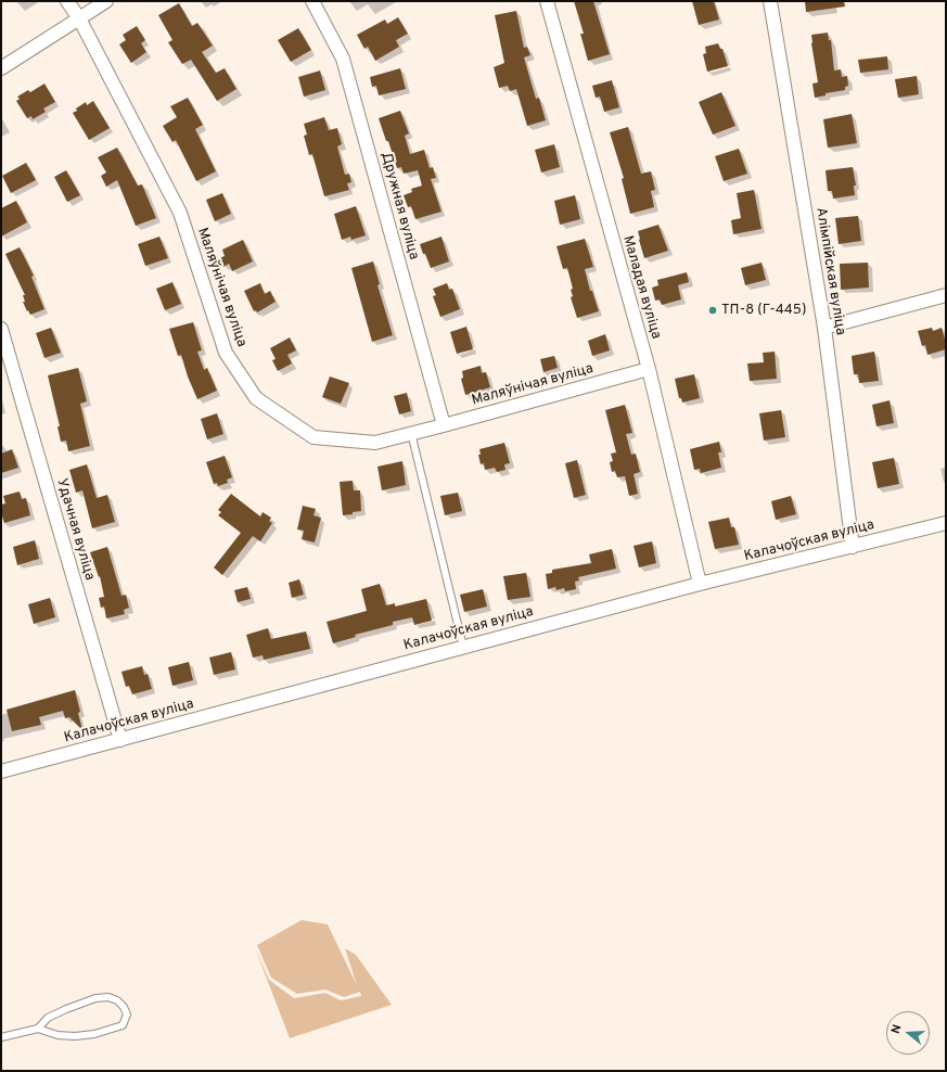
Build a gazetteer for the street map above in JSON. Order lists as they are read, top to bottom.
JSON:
{
  "streets": {
    "street": [
      "Дружная вуліца",
      "Алімпійская вуліца",
      "Маляўнічая вуліца",
      "Маладая вуліца",
      "Удачная вуліца",
      "Калачоўская вуліца"
    ]
  },
  "crossings": [
    ["Дружная вуліца", "Маляўнічая вуліца"],
    ["Алімпійская вуліца", "Калачоўская вуліца"],
    ["Маляўнічая вуліца", "Маладая вуліца"],
    ["Маладая вуліца", "Калачоўская вуліца"],
    ["Удачная вуліца", "Калачоўская вуліца"]
  ],
  "places": ["ТП-8 (Г-445)"],
  "north": "left"
}
